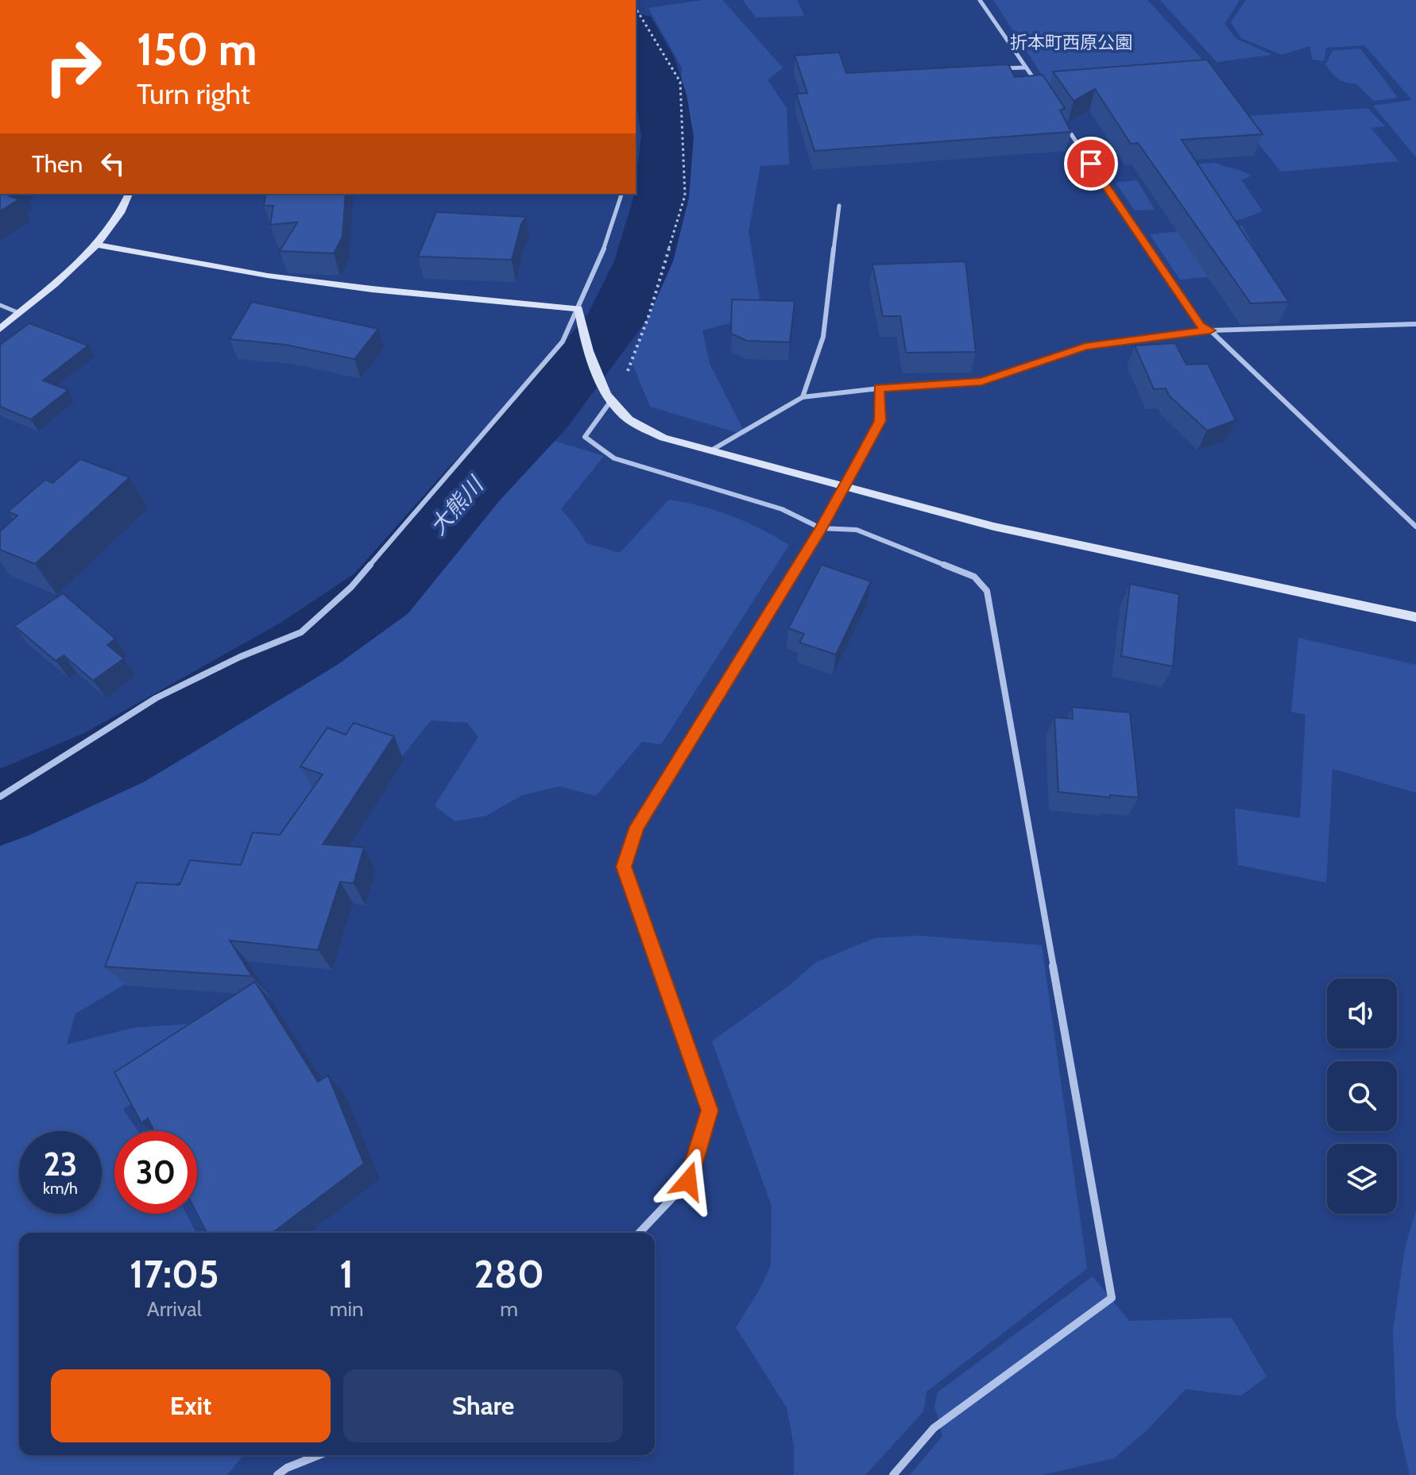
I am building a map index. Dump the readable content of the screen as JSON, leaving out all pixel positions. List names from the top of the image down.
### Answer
{
  "water": ["大熊川"],
  "parks": ["折本町西原公園"],
  "page": {
    "turn": ["150 m", "Turn right"],
    "then": "Then",
    "speed": "23 km/h",
    "limit": "30",
    "eta": [
      "17:05",
      "Arrival",
      "1",
      "min",
      "280",
      "m"
    ],
    "buttons": ["Exit", "Share"]
  }
}
